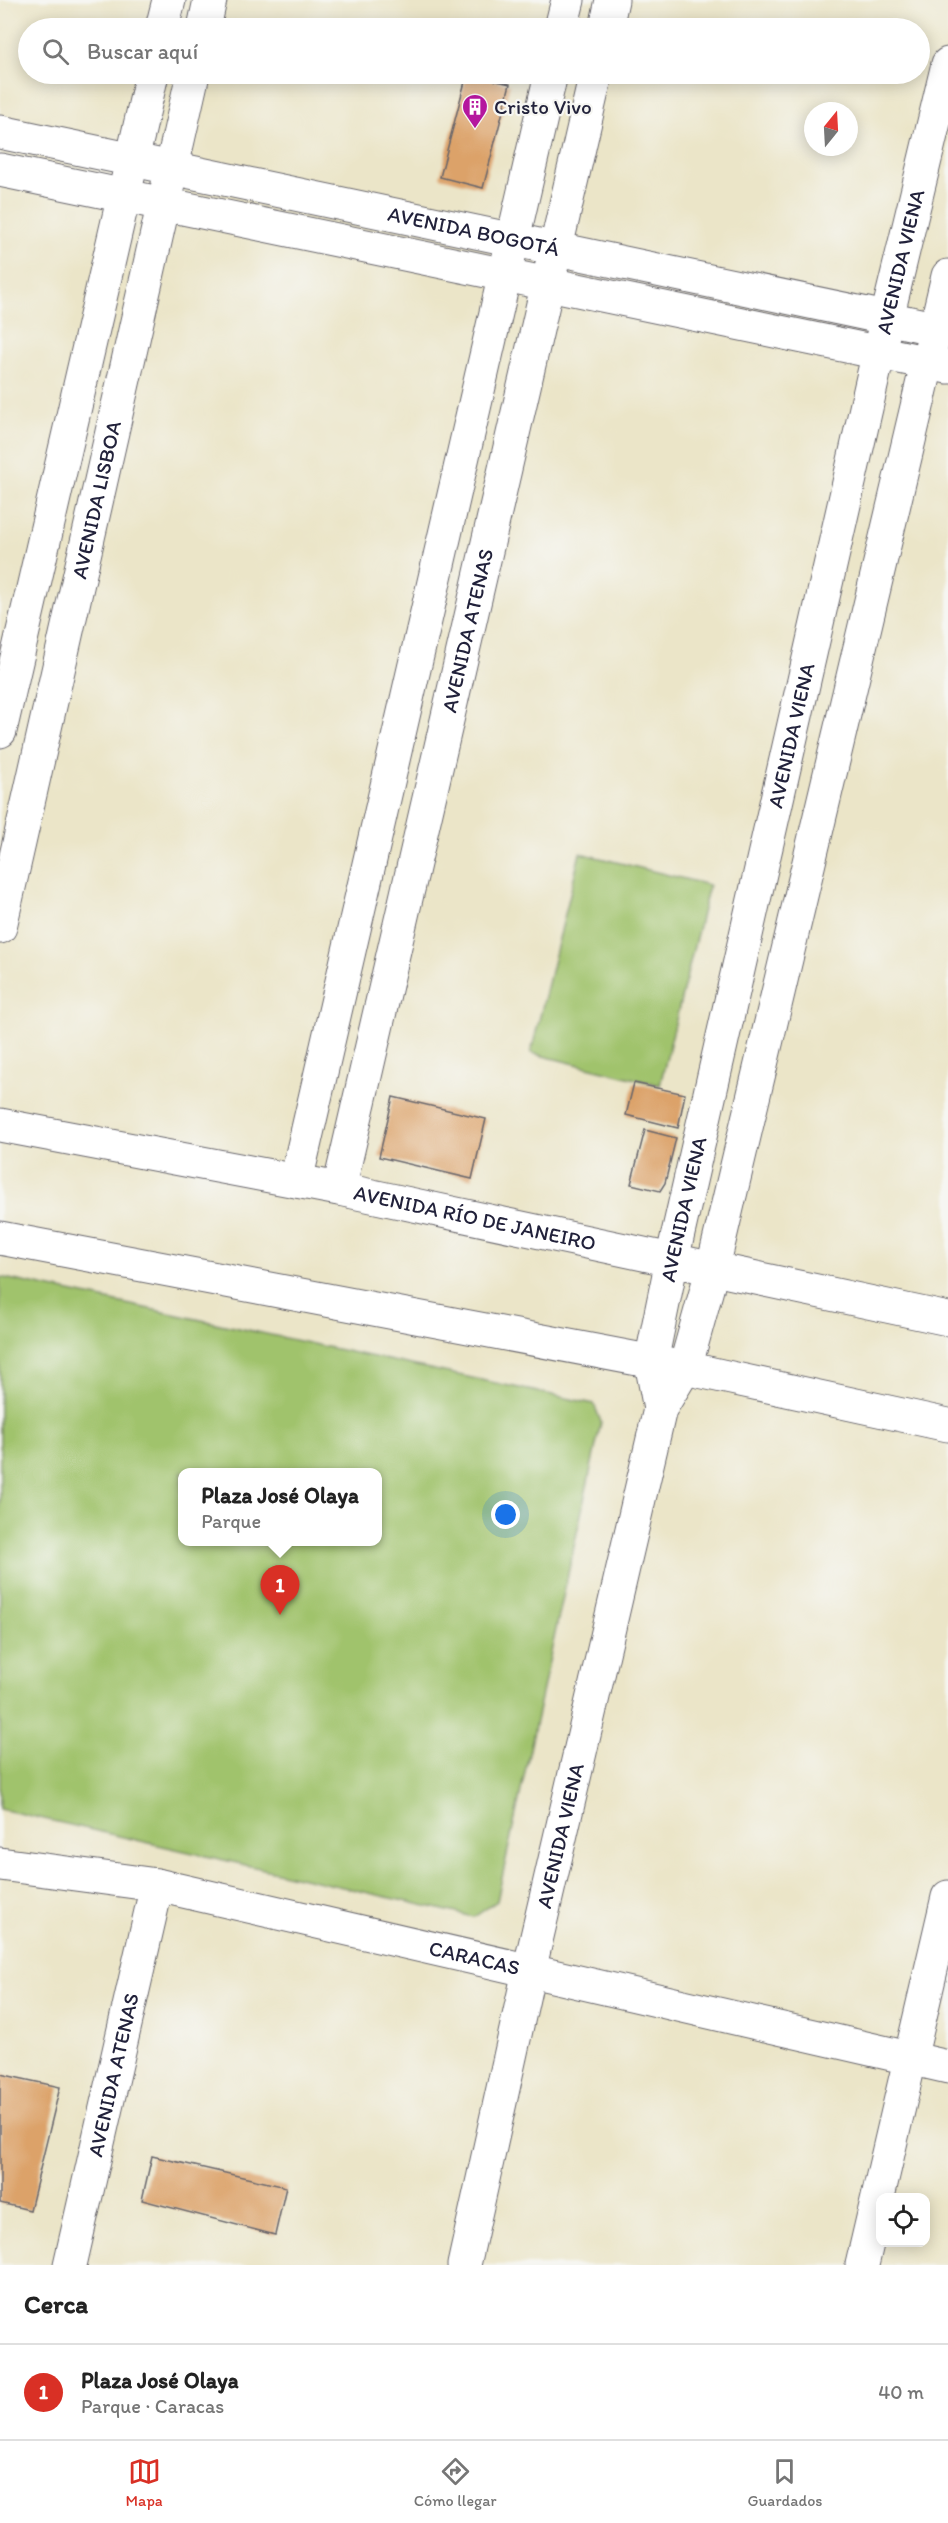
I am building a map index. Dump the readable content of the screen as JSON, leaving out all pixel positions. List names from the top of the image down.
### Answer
{
  "streets": {
    "street": [
      "AVENIDA BOGOTÁ",
      "AVENIDA VIENA",
      "AVENIDA LISBOA",
      "AVENIDA ATENAS",
      "AVENIDA RÍO DE JANEIRO",
      "CARACAS"
    ]
  },
  "crossings": [
    ["AVENIDA BOGOTÁ", "AVENIDA VIENA"],
    ["AVENIDA BOGOTÁ", "AVENIDA LISBOA"],
    ["AVENIDA BOGOTÁ", "AVENIDA ATENAS"],
    ["AVENIDA VIENA", "AVENIDA RÍO DE JANEIRO"],
    ["AVENIDA VIENA", "CARACAS"],
    ["AVENIDA ATENAS", "AVENIDA RÍO DE JANEIRO"],
    ["AVENIDA ATENAS", "CARACAS"]
  ],
  "places": {
    "building": ["Cristo Vivo"]
  },
  "north": "top",
  "page": {
    "search": "Buscar aquí",
    "popup": ["Plaza José Olaya", "Parque"],
    "pins": "1",
    "heading": "Cerca",
    "list": [
      {
        "mark": "1",
        "name": "Plaza José Olaya",
        "note": "Parque · Caracas",
        "value": "40 m"
      }
    ],
    "nav": ["Mapa", "Cómo llegar", "Guardados"]
  }
}
